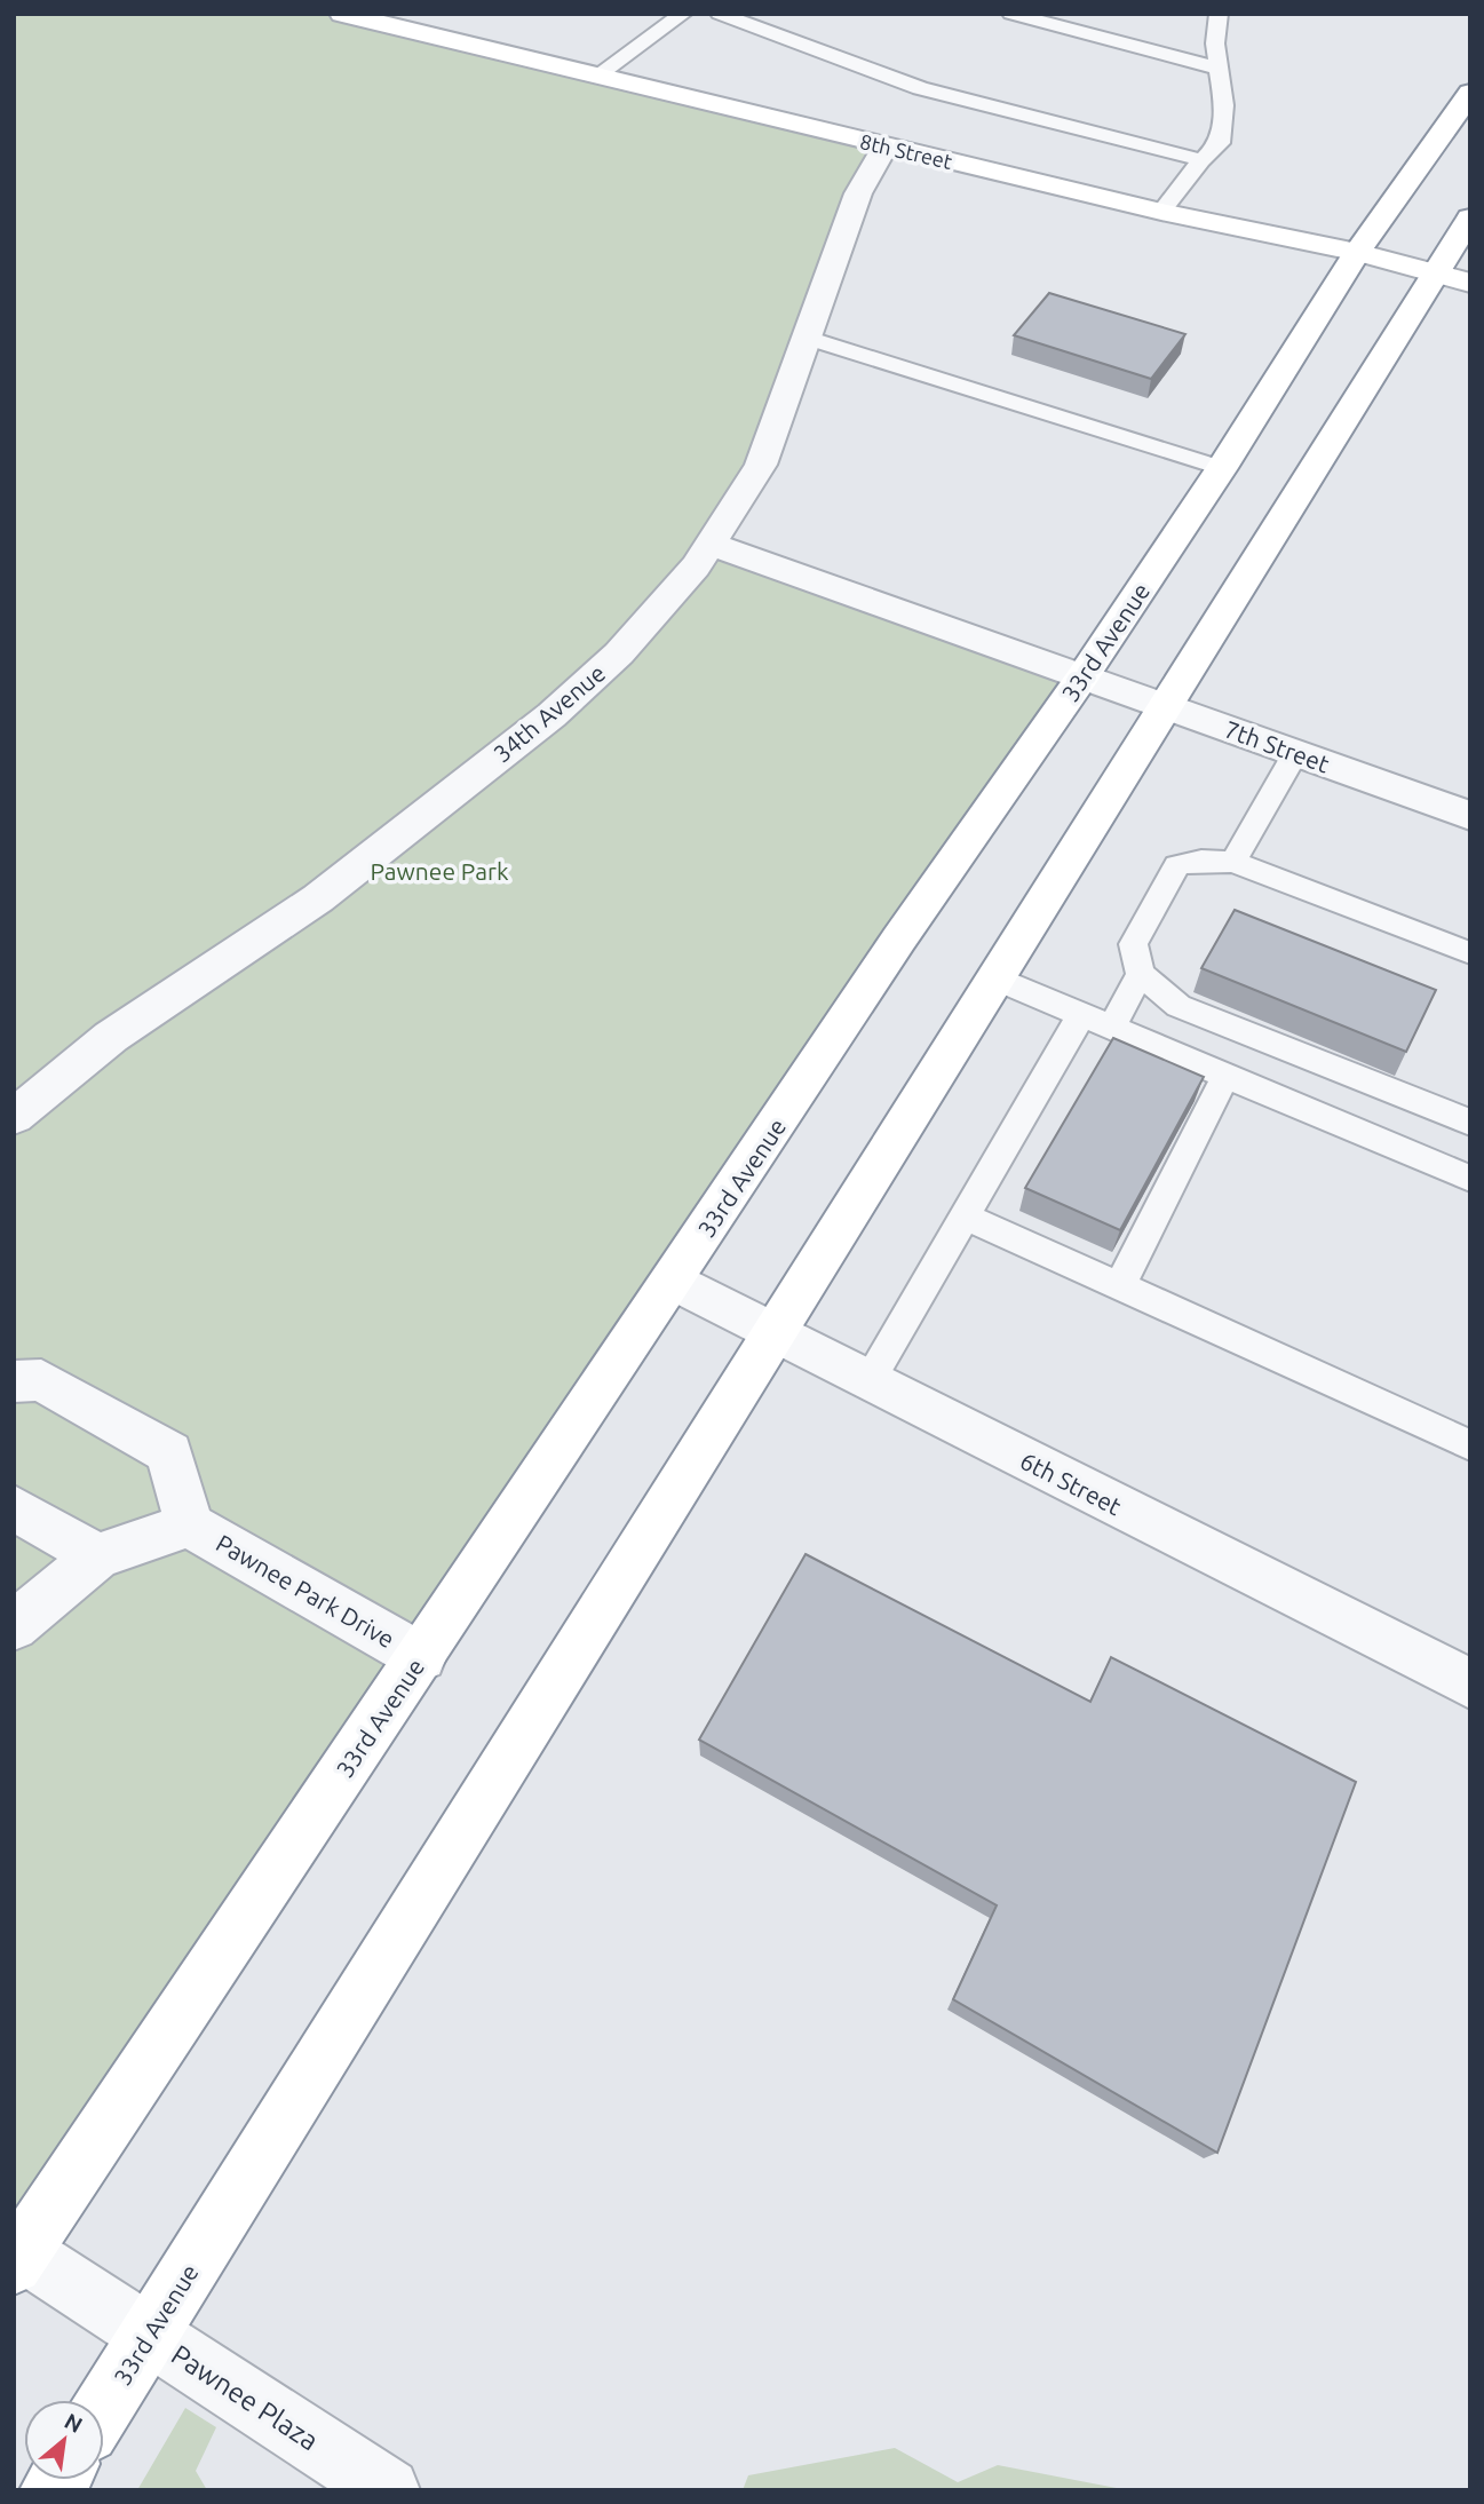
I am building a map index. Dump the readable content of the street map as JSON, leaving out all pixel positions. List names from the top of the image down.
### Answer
{
  "streets": {
    "main road": ["8th Street", "33rd Avenue"],
    "street": [
      "34th Avenue",
      "7th Street",
      "6th Street",
      "Pawnee Park Drive",
      "Pawnee Plaza"
    ]
  },
  "crossings": [
    ["8th Street", "33rd Avenue"],
    ["8th Street", "34th Avenue"],
    ["33rd Avenue", "7th Street"],
    ["33rd Avenue", "6th Street"],
    ["33rd Avenue", "Pawnee Park Drive"],
    ["33rd Avenue", "Pawnee Plaza"],
    ["34th Avenue", "7th Street"]
  ],
  "parks": ["Pawnee Park"],
  "north": "top right"
}
